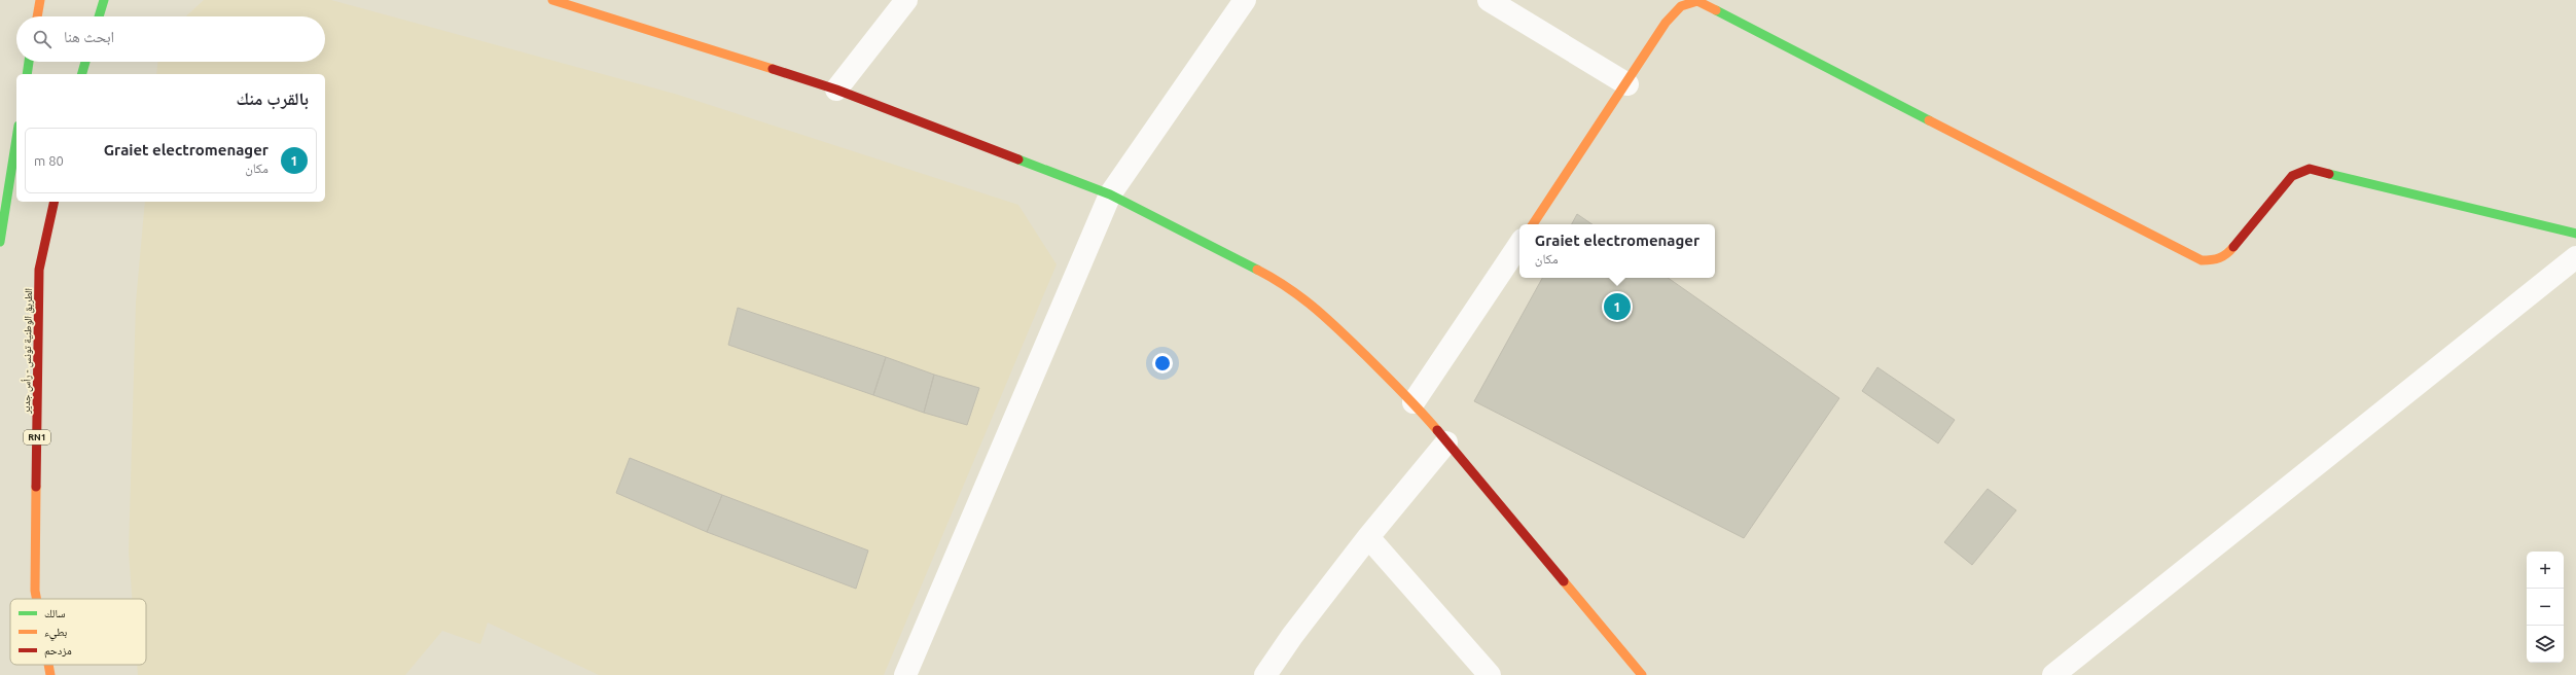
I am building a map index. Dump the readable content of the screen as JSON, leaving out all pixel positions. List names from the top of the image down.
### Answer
{
  "streets": {
    "street": ["الطريق الوطنية تونس - رأس جدير", "RN1"]
  },
  "legend": ["سالك", "بطيء", "مزدحم"],
  "page": {
    "search": "ابحث هنا",
    "heading": "بالقرب منك",
    "list": [
      {
        "mark": "1",
        "name": "Graiet electromenager",
        "note": "مكان",
        "value": "80 m"
      }
    ],
    "popup": ["Graiet electromenager", "مكان"],
    "pins": "1",
    "map_buttons": ["+", "−"]
  }
}
